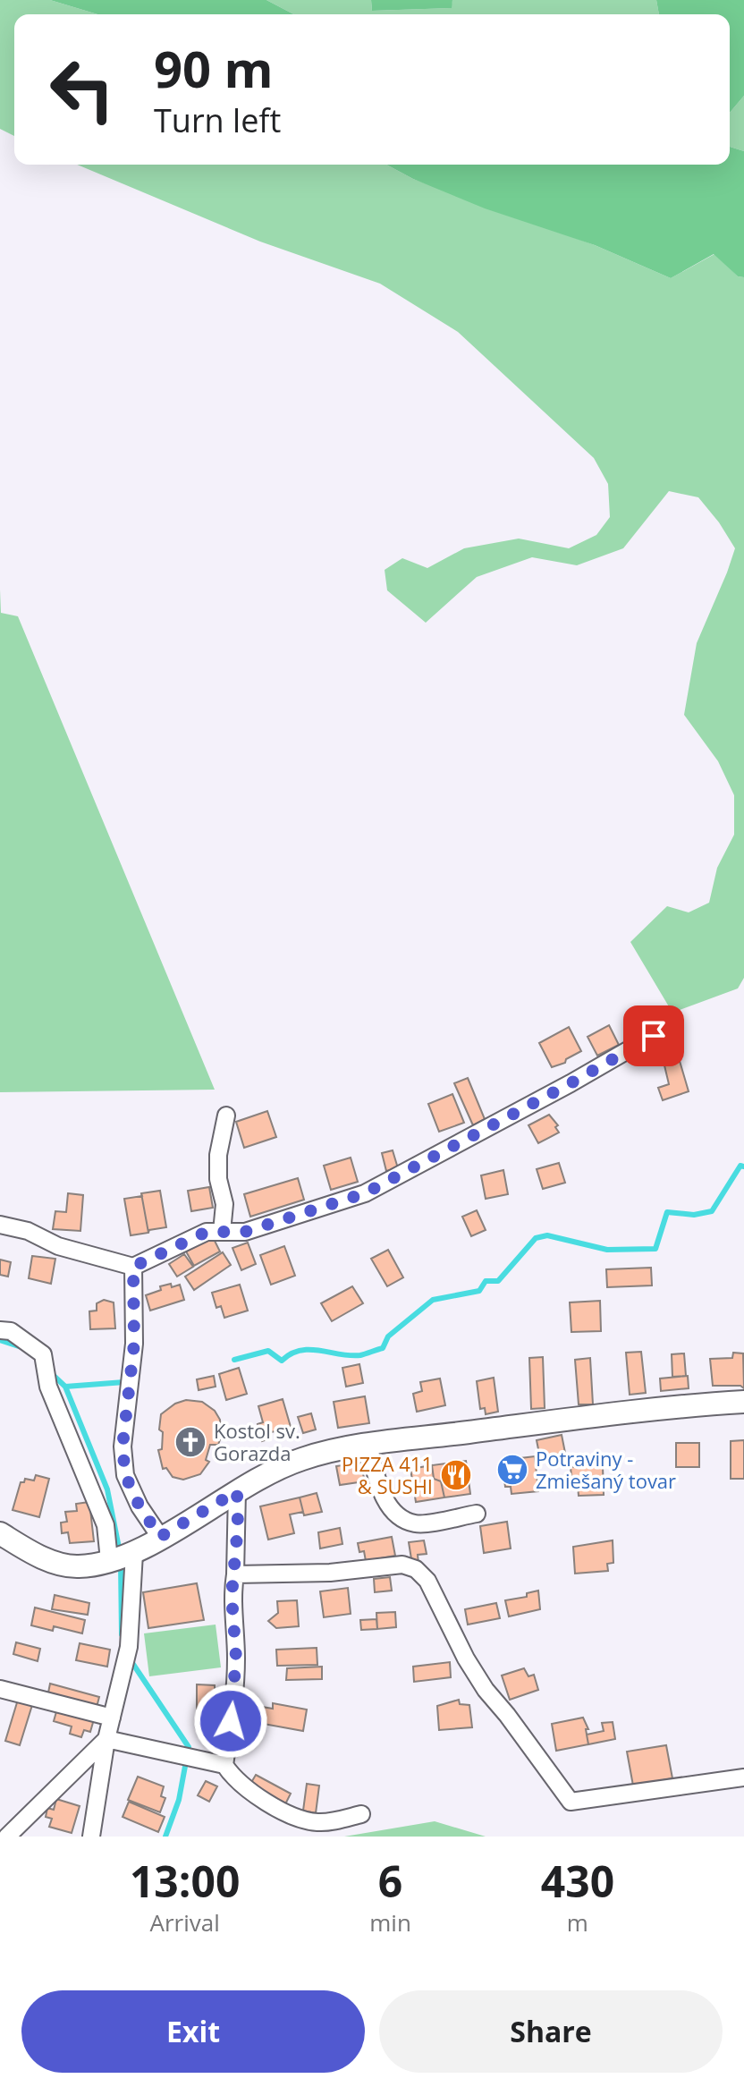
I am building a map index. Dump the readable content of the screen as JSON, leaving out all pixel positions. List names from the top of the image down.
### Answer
{
  "places": {
    "church": ["Kostol sv. Gorazda"],
    "supermarket": ["Potraviny - Zmiešaný tovar"],
    "restaurant": ["PIZZA 411 & SUSHI"]
  },
  "page": {
    "turn": ["90 m", "Turn left"],
    "eta": [
      "13:00",
      "Arrival",
      "6",
      "min",
      "430",
      "m"
    ],
    "buttons": ["Exit", "Share"]
  }
}
